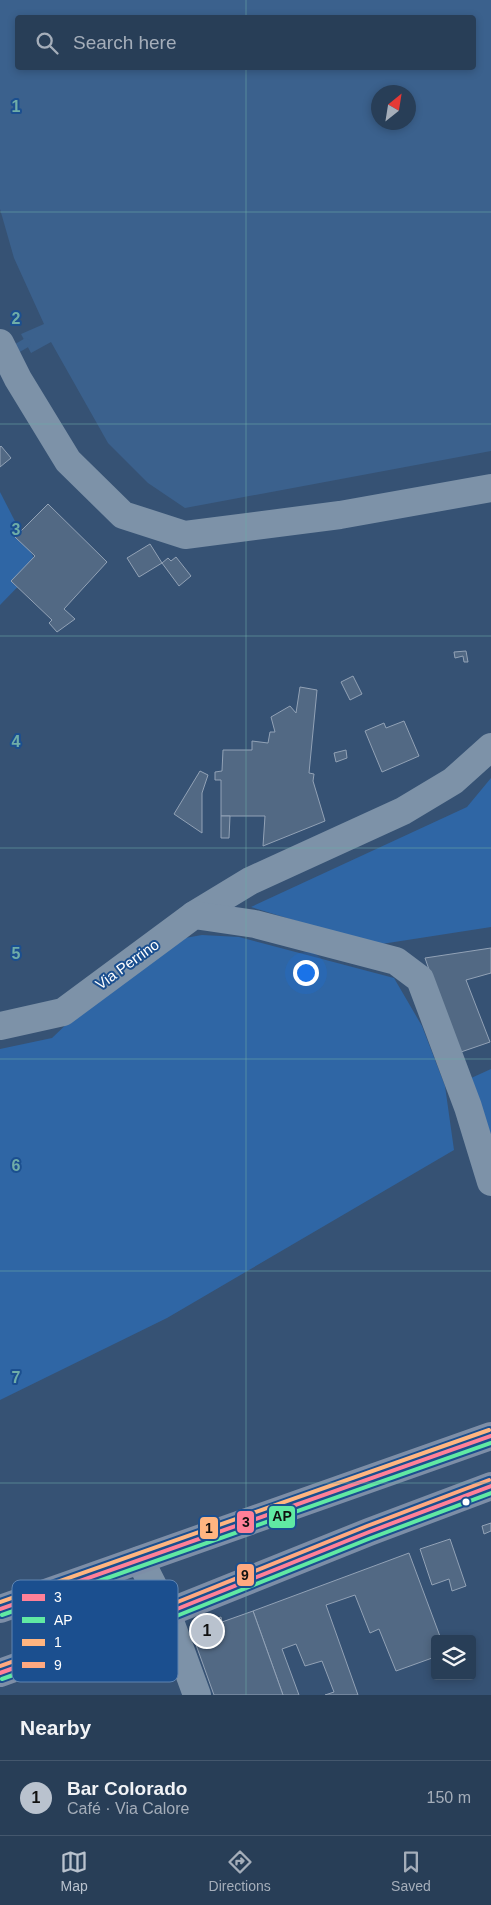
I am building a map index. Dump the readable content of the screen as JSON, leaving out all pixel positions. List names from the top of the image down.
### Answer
{
  "streets": {
    "street": ["Via Perrino"]
  },
  "lines": [
    "transit line 1",
    "transit line 3",
    "transit line AP",
    "transit line 9"
  ],
  "legend": [
    "3",
    "AP",
    "1",
    "9"
  ],
  "north": "top right",
  "page": {
    "search": "Search here",
    "pins": "1",
    "heading": "Nearby",
    "list": [
      {
        "mark": "1",
        "name": "Bar Colorado",
        "note": "Café · Via Calore",
        "value": "150 m"
      }
    ],
    "nav": ["Map", "Directions", "Saved"]
  },
  "grid": {
    "rows": [
      "1",
      "2",
      "3",
      "4",
      "5",
      "6",
      "7"
    ]
  }
}
